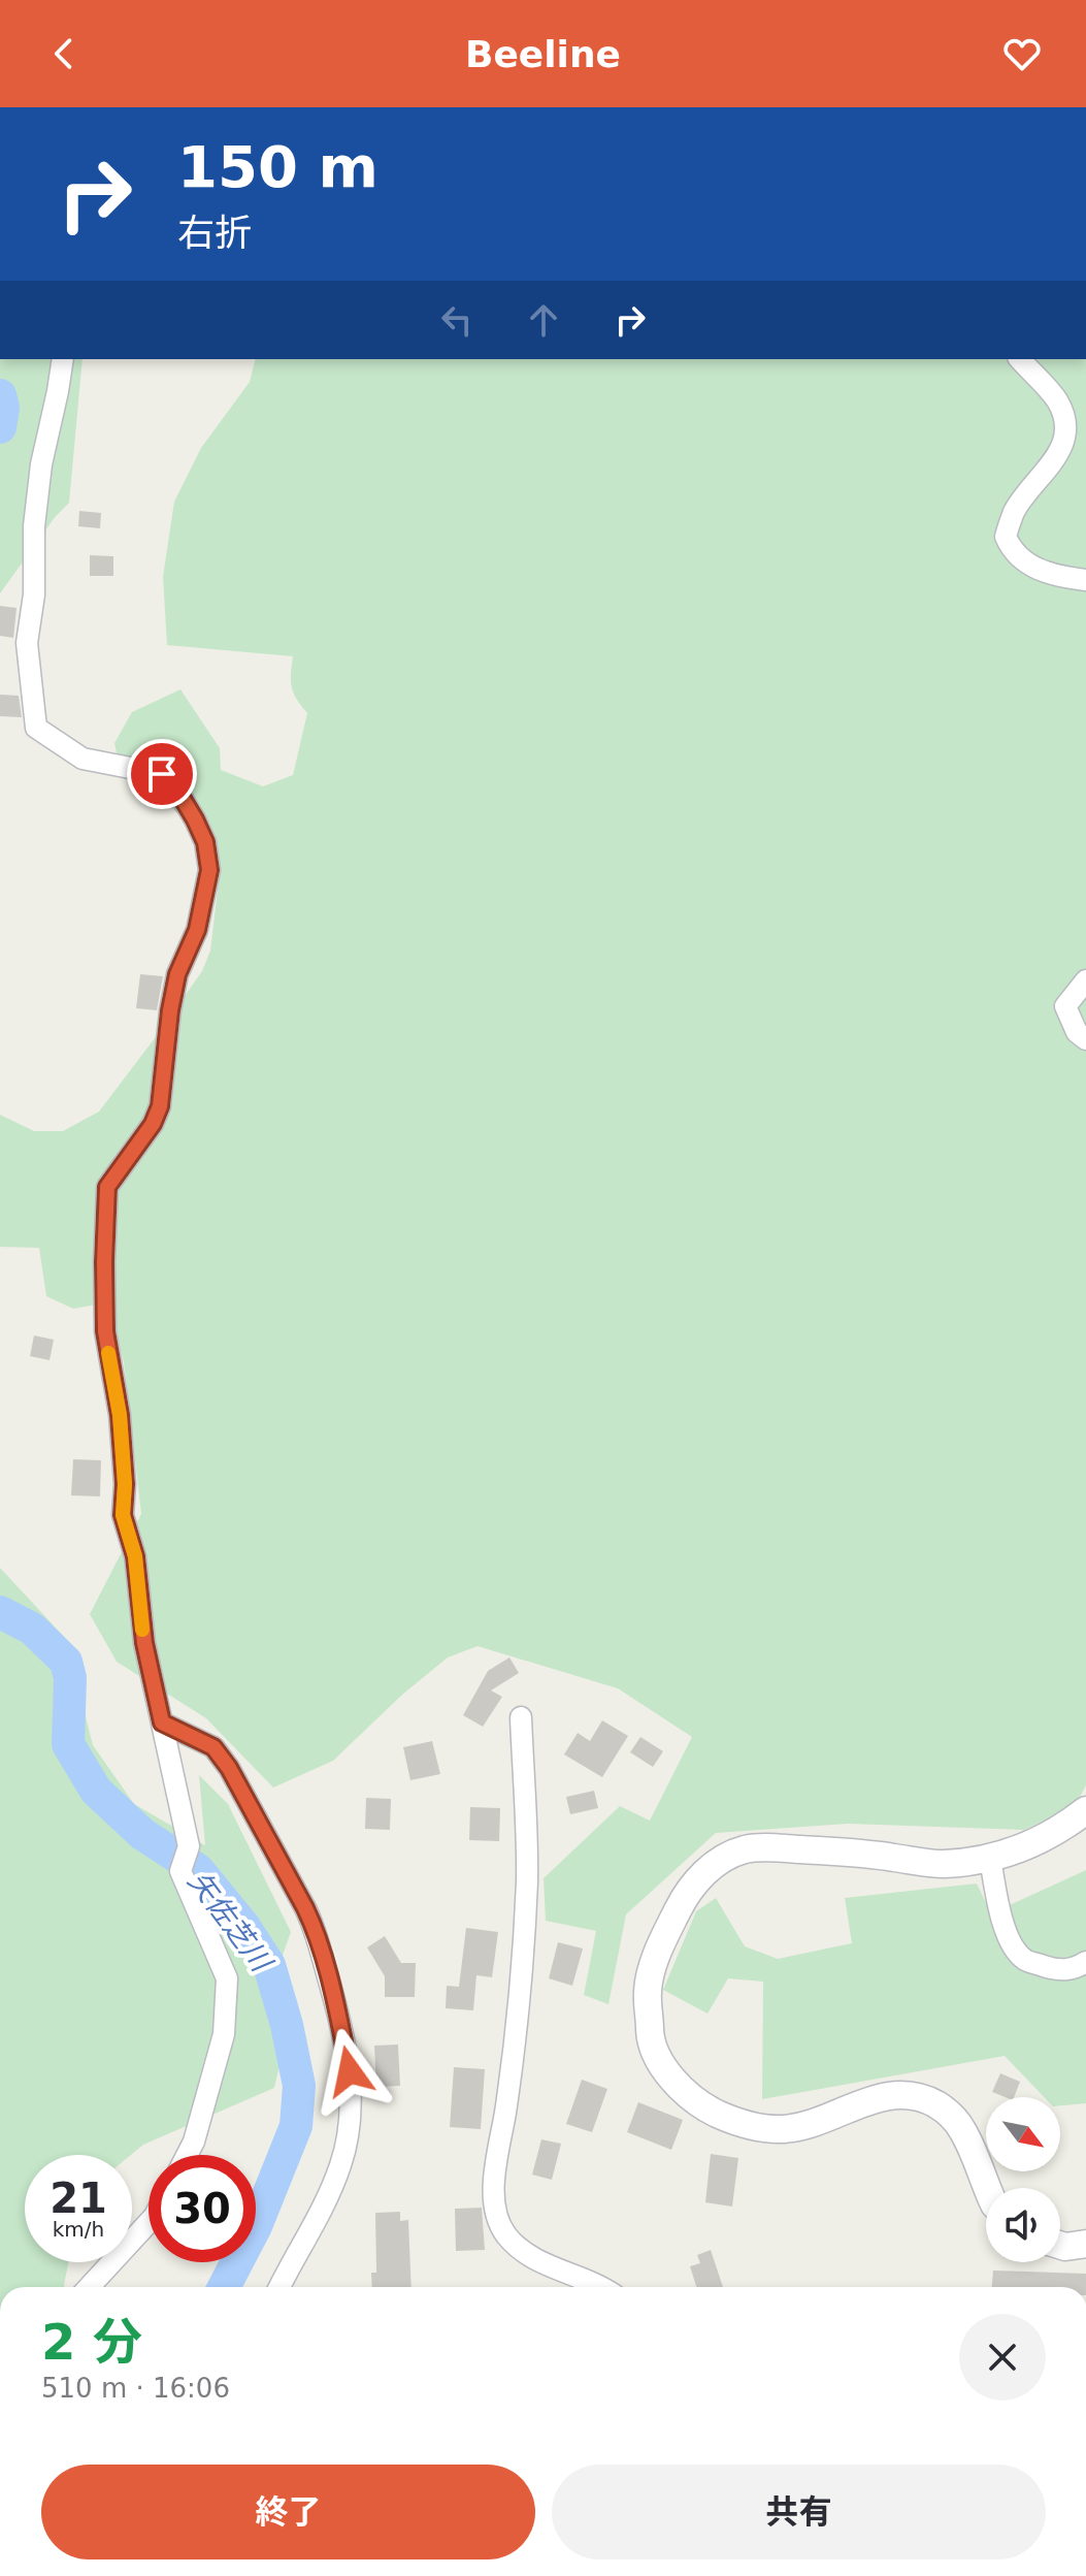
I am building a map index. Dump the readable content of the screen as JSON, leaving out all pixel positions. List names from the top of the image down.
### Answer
{
  "water": ["矢佐芝川"],
  "north": "bottom right",
  "page": {
    "header": "Beeline",
    "turn": ["150 m", "右折"],
    "speed": "21 km/h",
    "limit": "30",
    "heading": ["2 分", "510 m · 16:06"],
    "buttons": ["終了", "共有"]
  }
}
